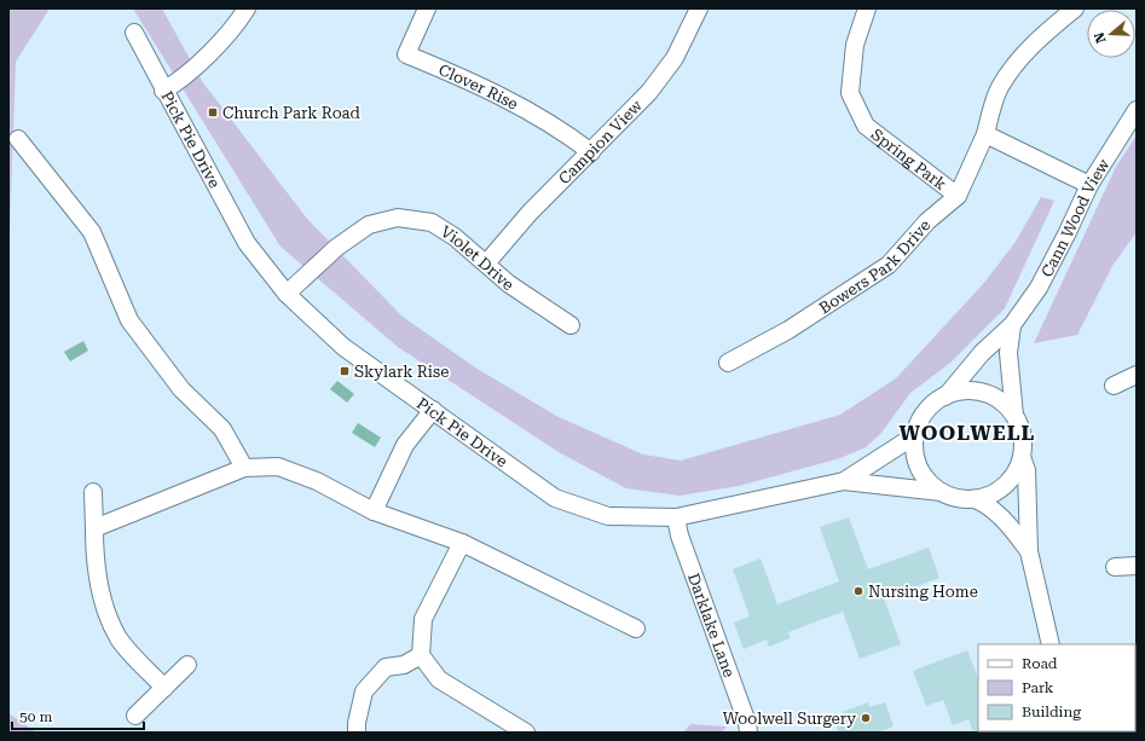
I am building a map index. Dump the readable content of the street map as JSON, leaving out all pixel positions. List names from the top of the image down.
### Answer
{
  "streets": {
    "street": [
      "Clover Rise",
      "Pick Pie Drive",
      "Campion View",
      "Spring Park",
      "Cann Wood View",
      "Violet Drive",
      "Bowers Park Drive",
      "Darklake Lane"
    ]
  },
  "crossings": [
    ["Clover Rise", "Campion View"],
    ["Pick Pie Drive", "Cann Wood View"],
    ["Pick Pie Drive", "Violet Drive"],
    ["Pick Pie Drive", "Darklake Lane"],
    ["Campion View", "Violet Drive"],
    ["Spring Park", "Bowers Park Drive"]
  ],
  "districts": ["WOOLWELL"],
  "places": {
    "transit": ["Church Park Road", "Skylark Rise"],
    "other": ["Nursing Home", "Woolwell Surgery"]
  },
  "legend": ["Road", "Park", "Building"],
  "scale_bar": "50 m",
  "north": "left"
}
